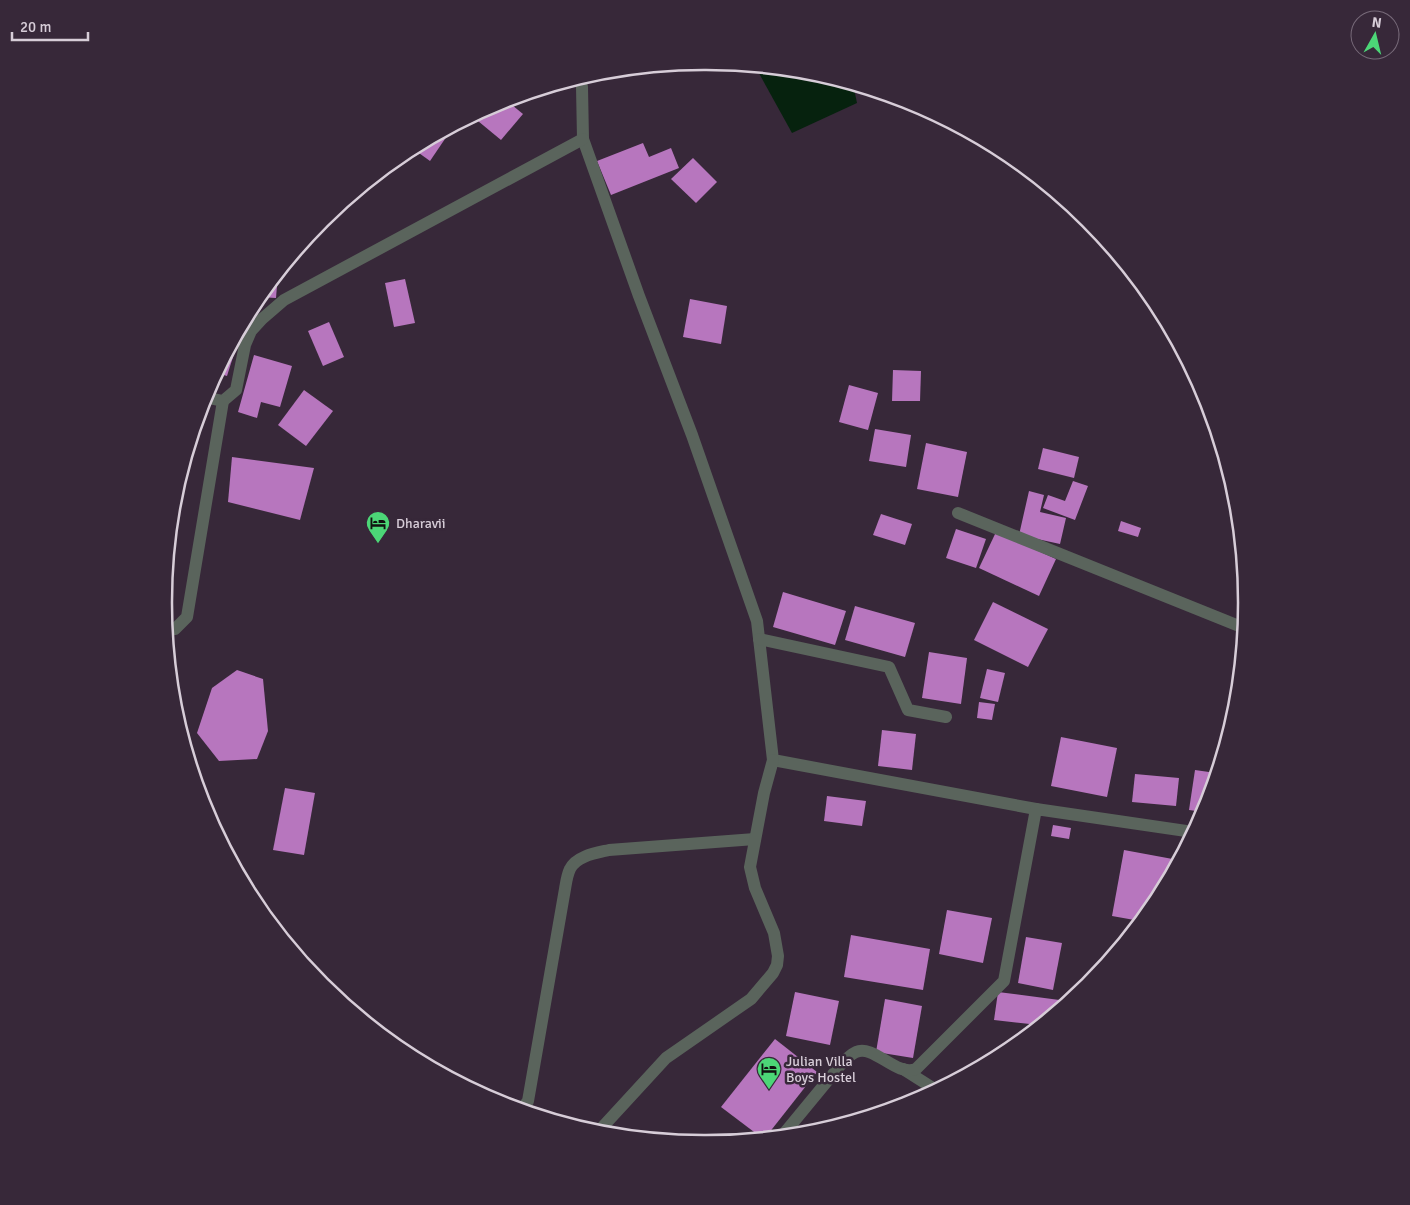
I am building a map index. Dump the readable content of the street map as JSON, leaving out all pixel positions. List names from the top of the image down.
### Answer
{
  "places": {
    "hotel": ["Dharavii", "Julian Villa Boys Hostel"]
  },
  "scale_bar": "20 m",
  "north": "top"
}
